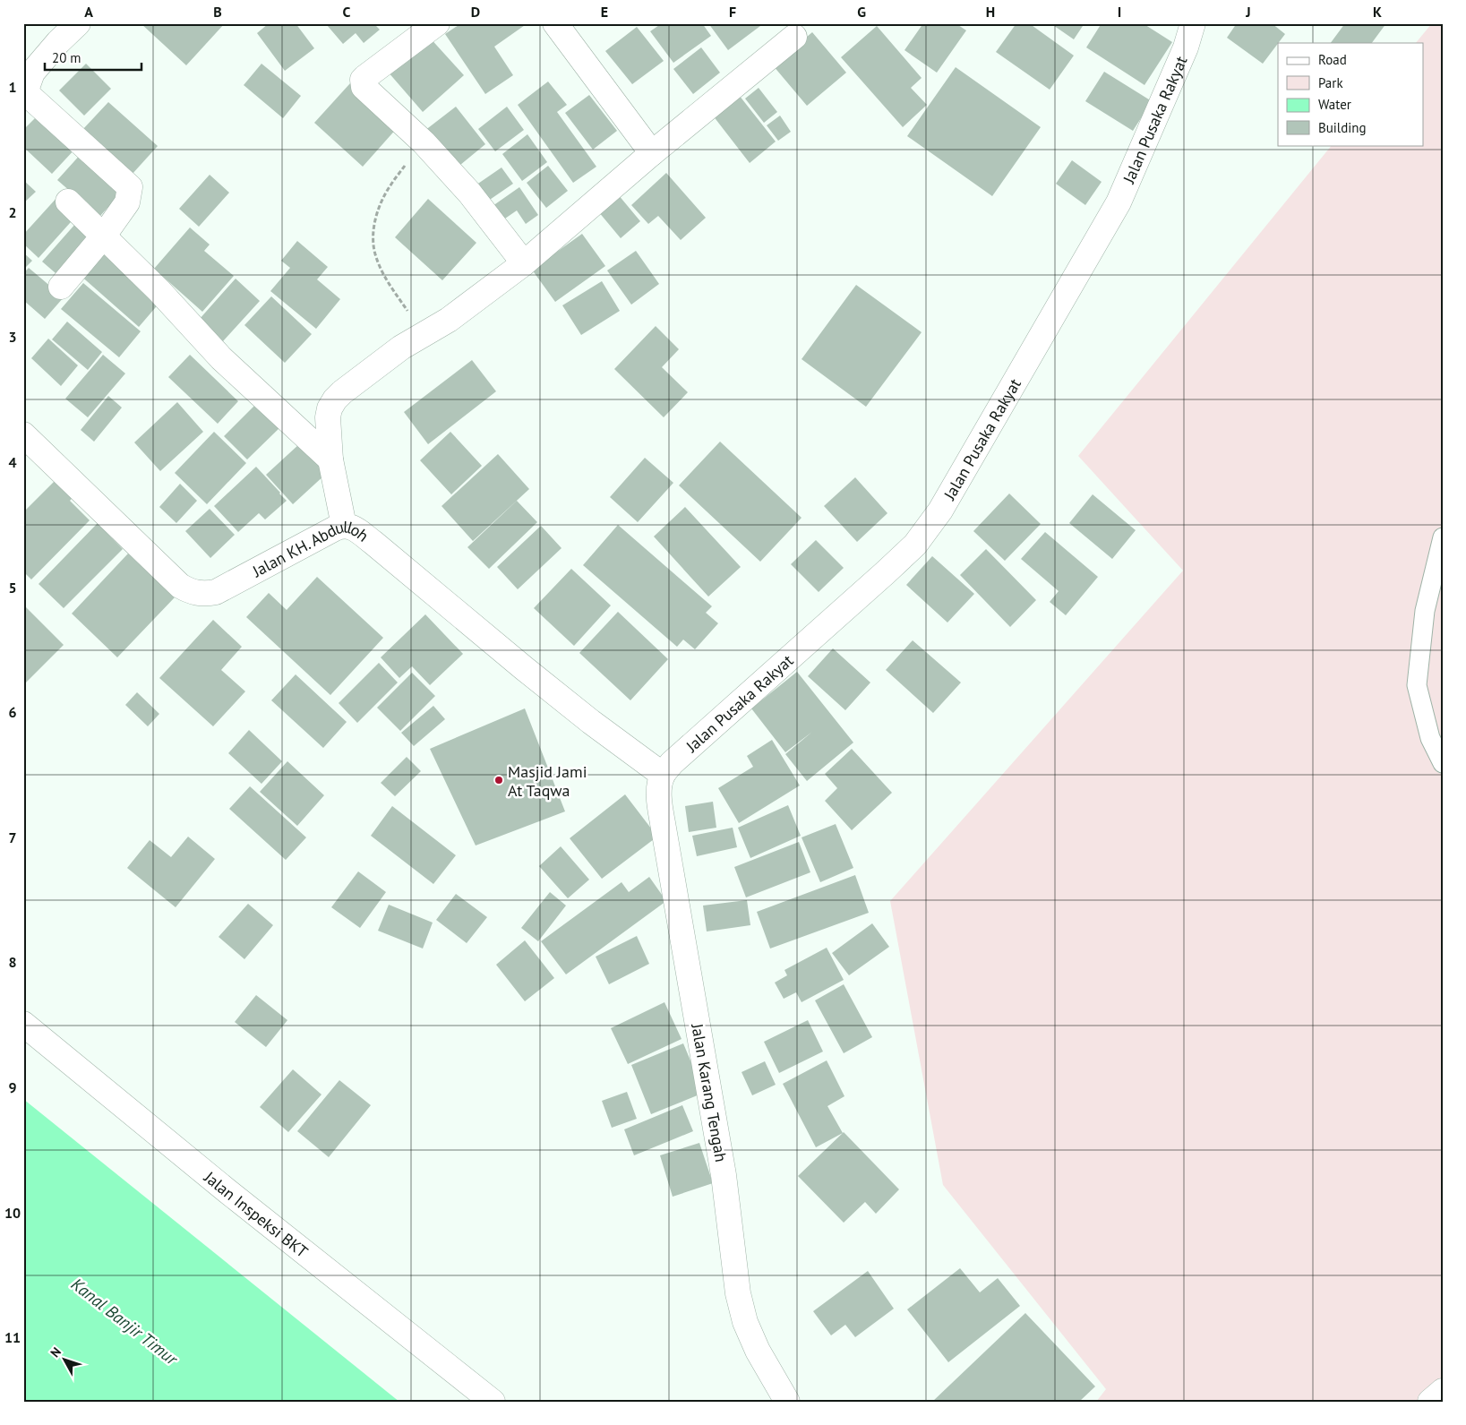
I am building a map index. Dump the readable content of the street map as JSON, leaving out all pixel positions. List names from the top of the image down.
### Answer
{
  "streets": {
    "street": [
      "Jalan Pusaka Rakyat",
      "Jalan KH. Abdulloh",
      "Jalan Karang Tengah",
      "Jalan Inspeksi BKT"
    ]
  },
  "crossings": [
    ["Jalan Pusaka Rakyat", "Jalan KH. Abdulloh"],
    ["Jalan Pusaka Rakyat", "Jalan Karang Tengah"],
    ["Jalan KH. Abdulloh", "Jalan Karang Tengah"]
  ],
  "water": ["Kanal Banjir Timur"],
  "places": ["Masjid Jami At Taqwa"],
  "legend": [
    "Road",
    "Park",
    "Water",
    "Building"
  ],
  "scale_bar": "20 m",
  "north": "top left",
  "grid": {
    "columns": [
      "A",
      "B",
      "C",
      "D",
      "E",
      "F",
      "G",
      "H",
      "I",
      "J",
      "K"
    ],
    "rows": [
      "1",
      "2",
      "3",
      "4",
      "5",
      "6",
      "7",
      "8",
      "9",
      "10",
      "11"
    ]
  }
}
